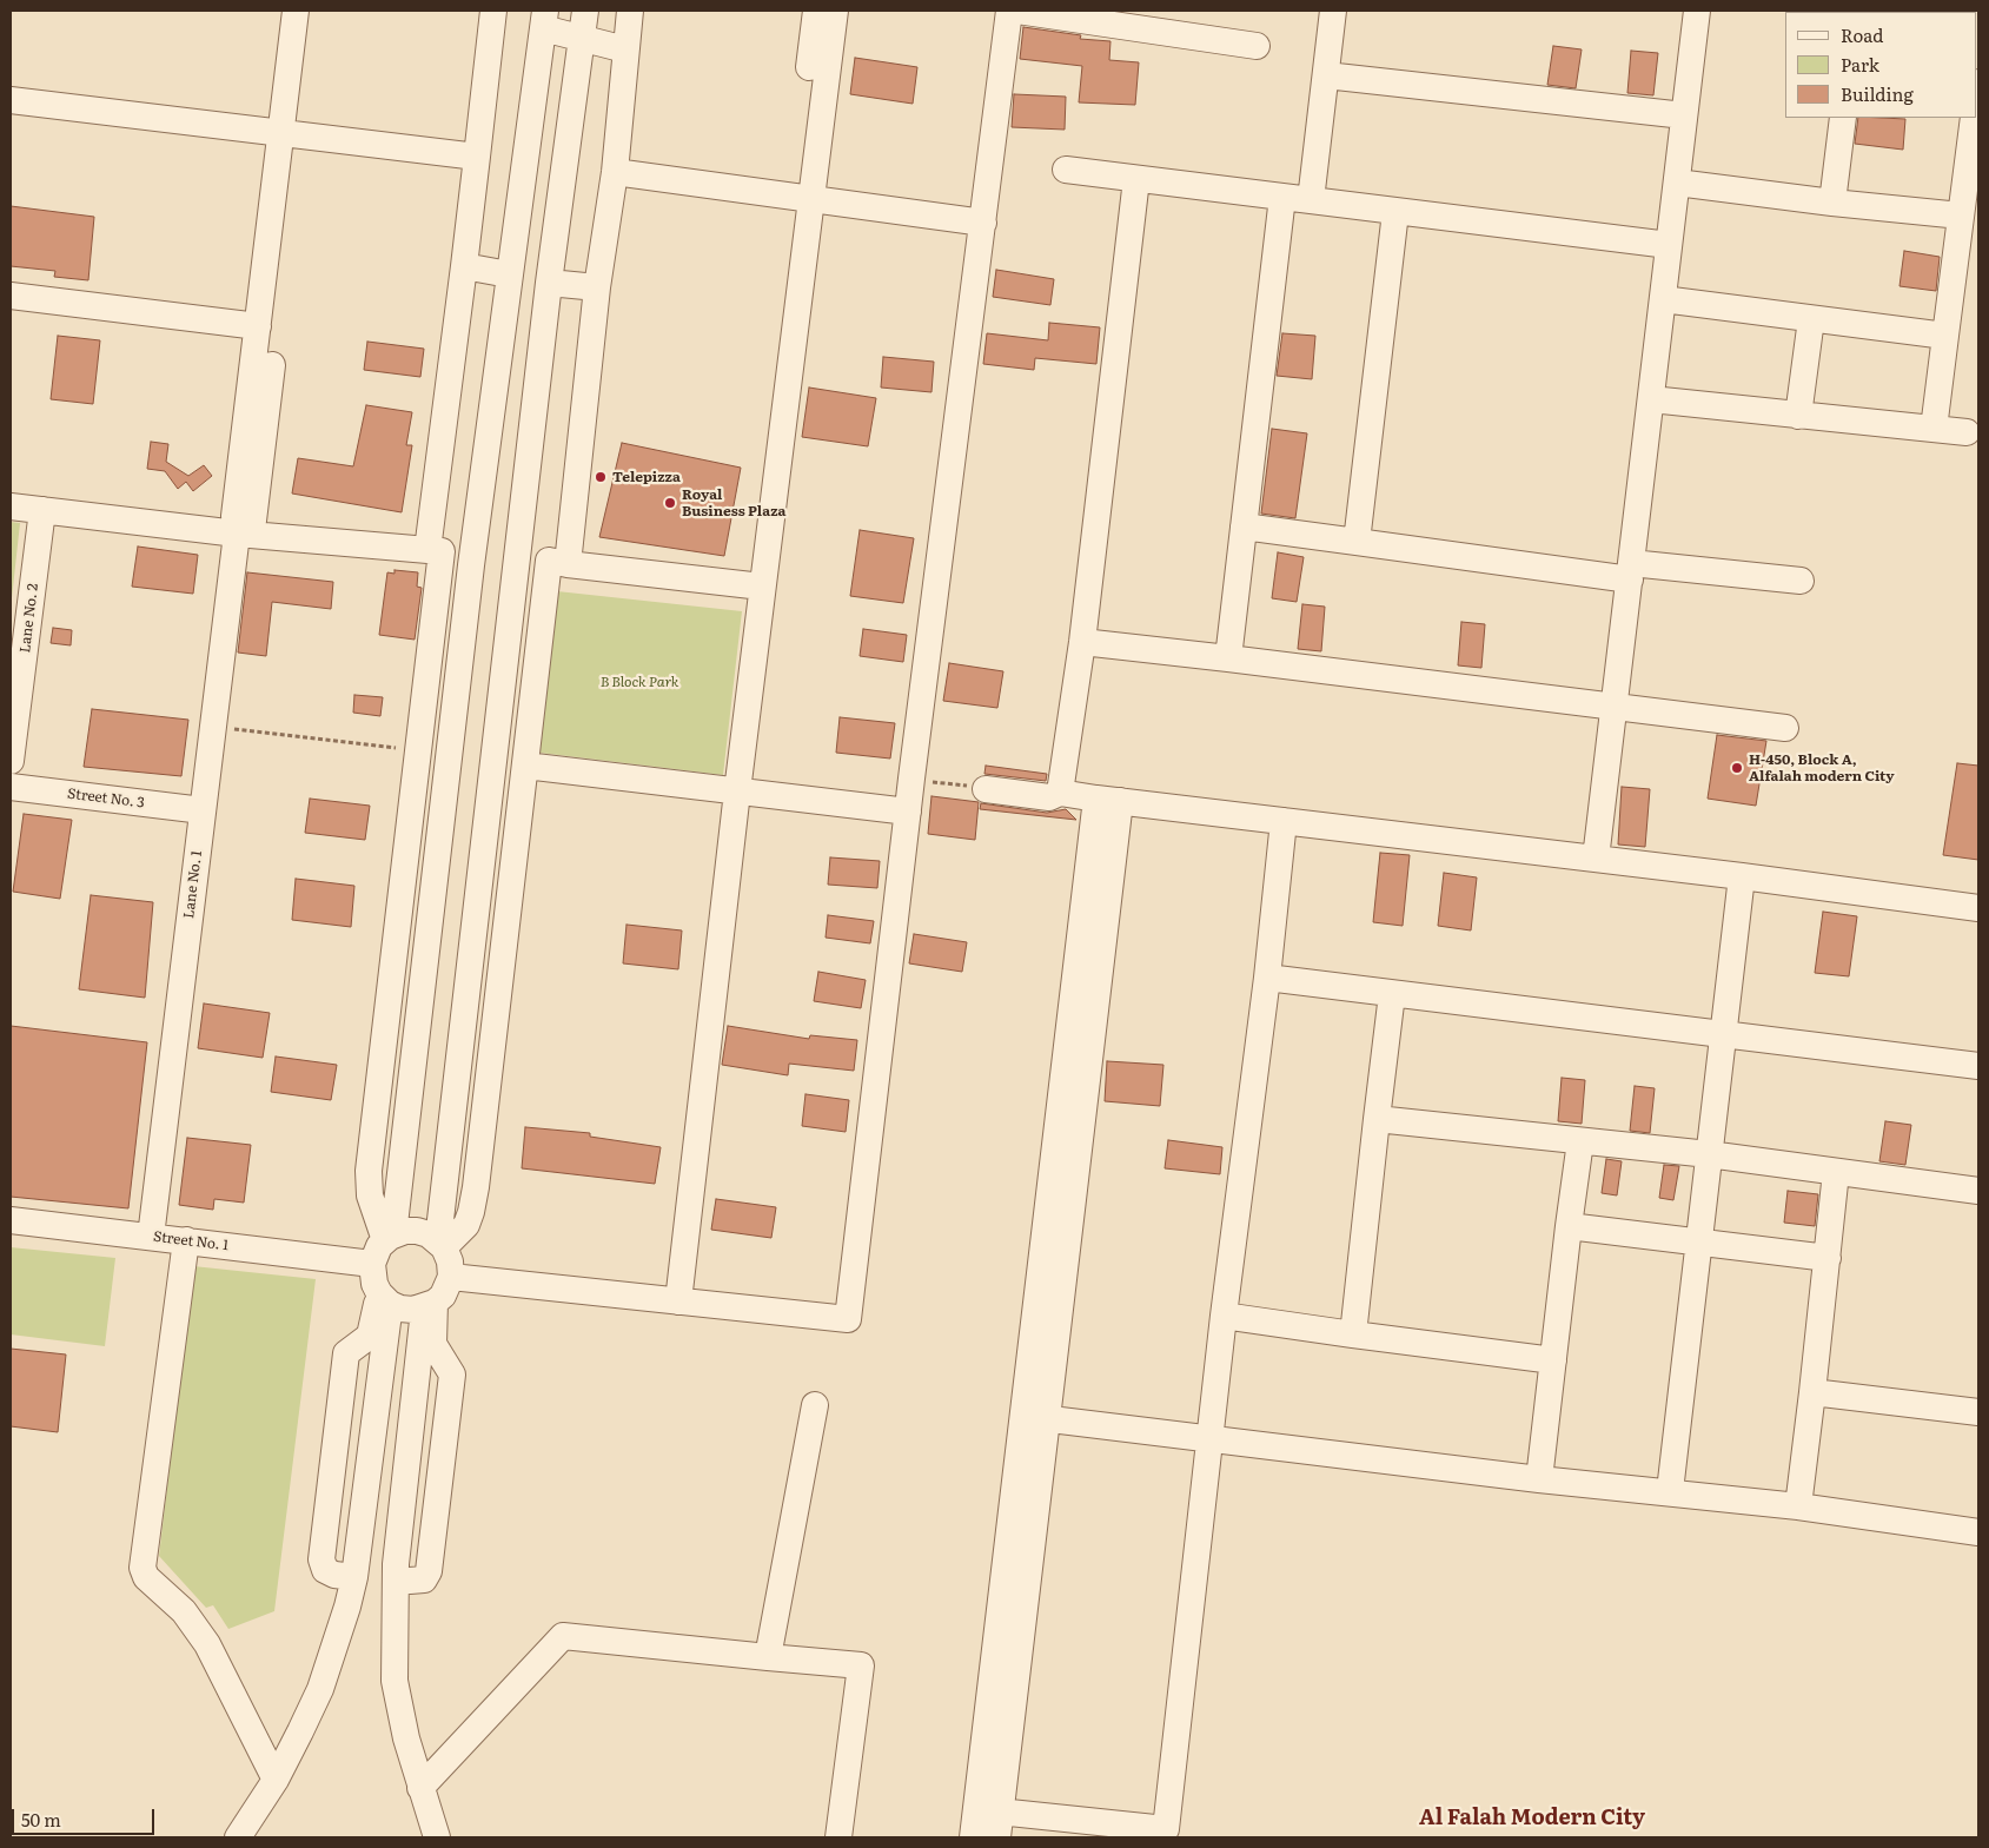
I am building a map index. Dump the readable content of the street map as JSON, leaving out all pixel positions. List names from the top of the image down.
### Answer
{
  "streets": {
    "street": [
      "Lane No. 2",
      "Street No. 3",
      "Lane No. 1",
      "Street No. 1"
    ]
  },
  "crossings": [
    ["Street No. 3", "Lane No. 1"],
    ["Lane No. 1", "Street No. 1"]
  ],
  "districts": ["Al Falah Modern City"],
  "parks": ["B Block Park"],
  "places": ["Telepizza", "Royal Business Plaza", "H-450, Block A, Alfalah modern City"],
  "legend": ["Road", "Park", "Building"],
  "scale_bar": "50 m"
}
